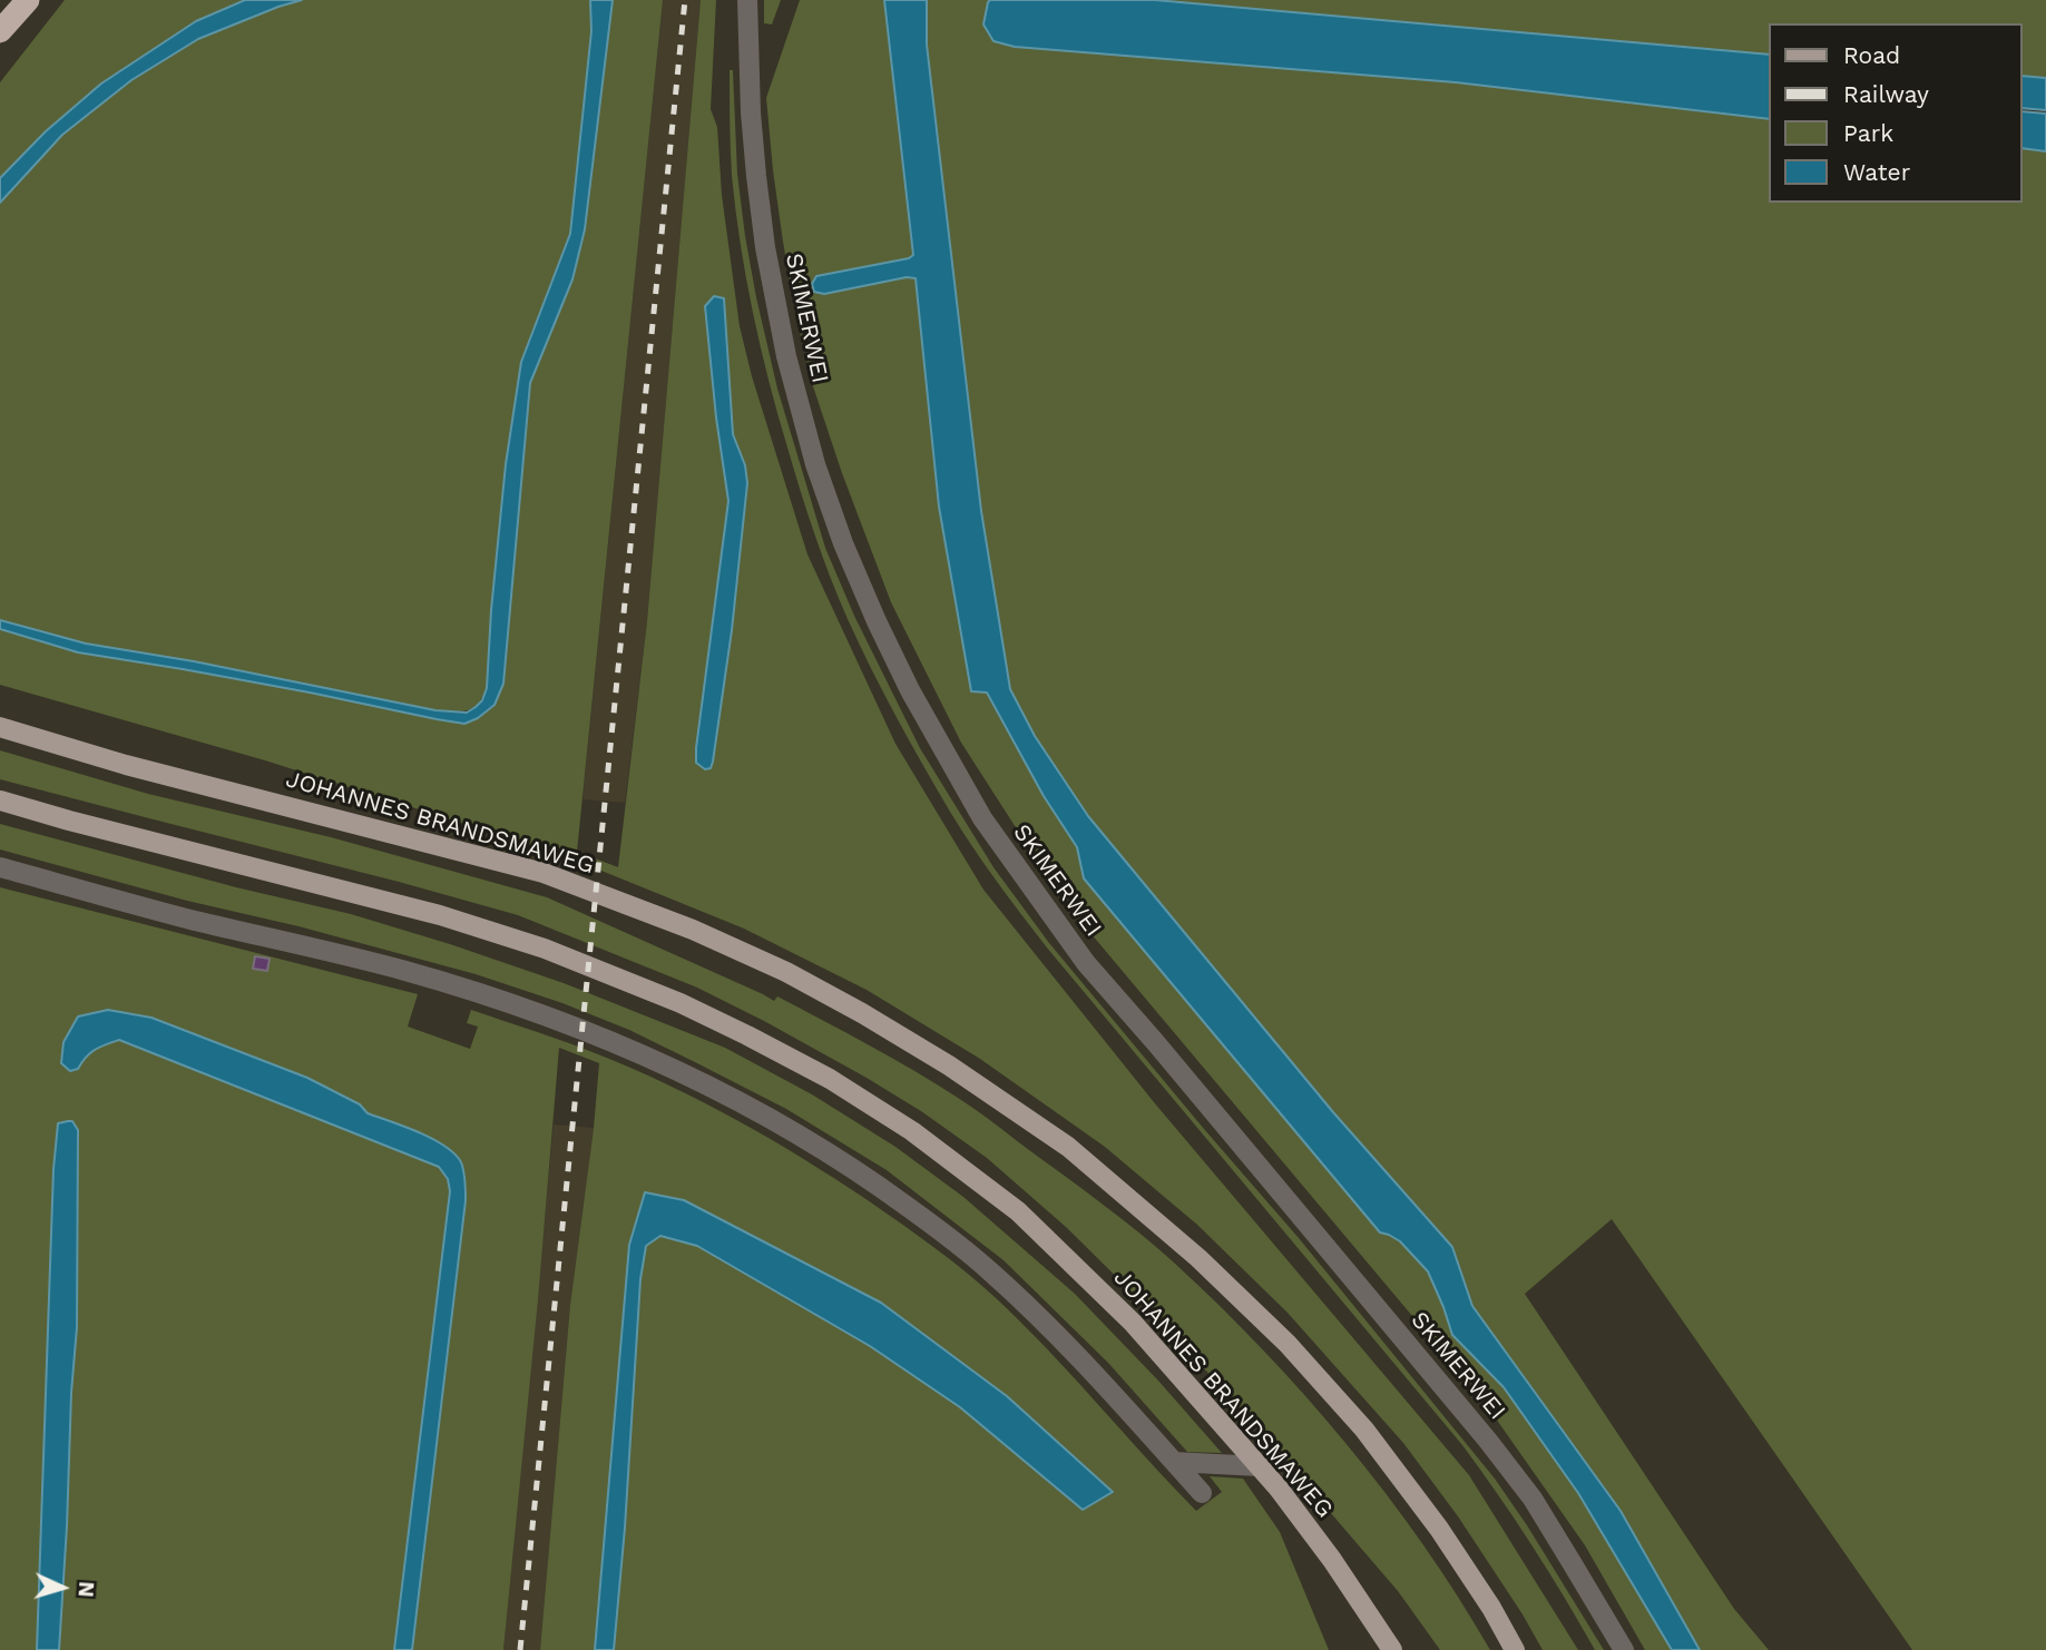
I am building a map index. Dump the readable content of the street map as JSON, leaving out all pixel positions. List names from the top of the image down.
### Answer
{
  "streets": {
    "main road": ["JOHANNES BRANDSMAWEG"],
    "street": ["SKIMERWEI"]
  },
  "legend": [
    "Road",
    "Railway",
    "Park",
    "Water"
  ],
  "north": "right"
}
